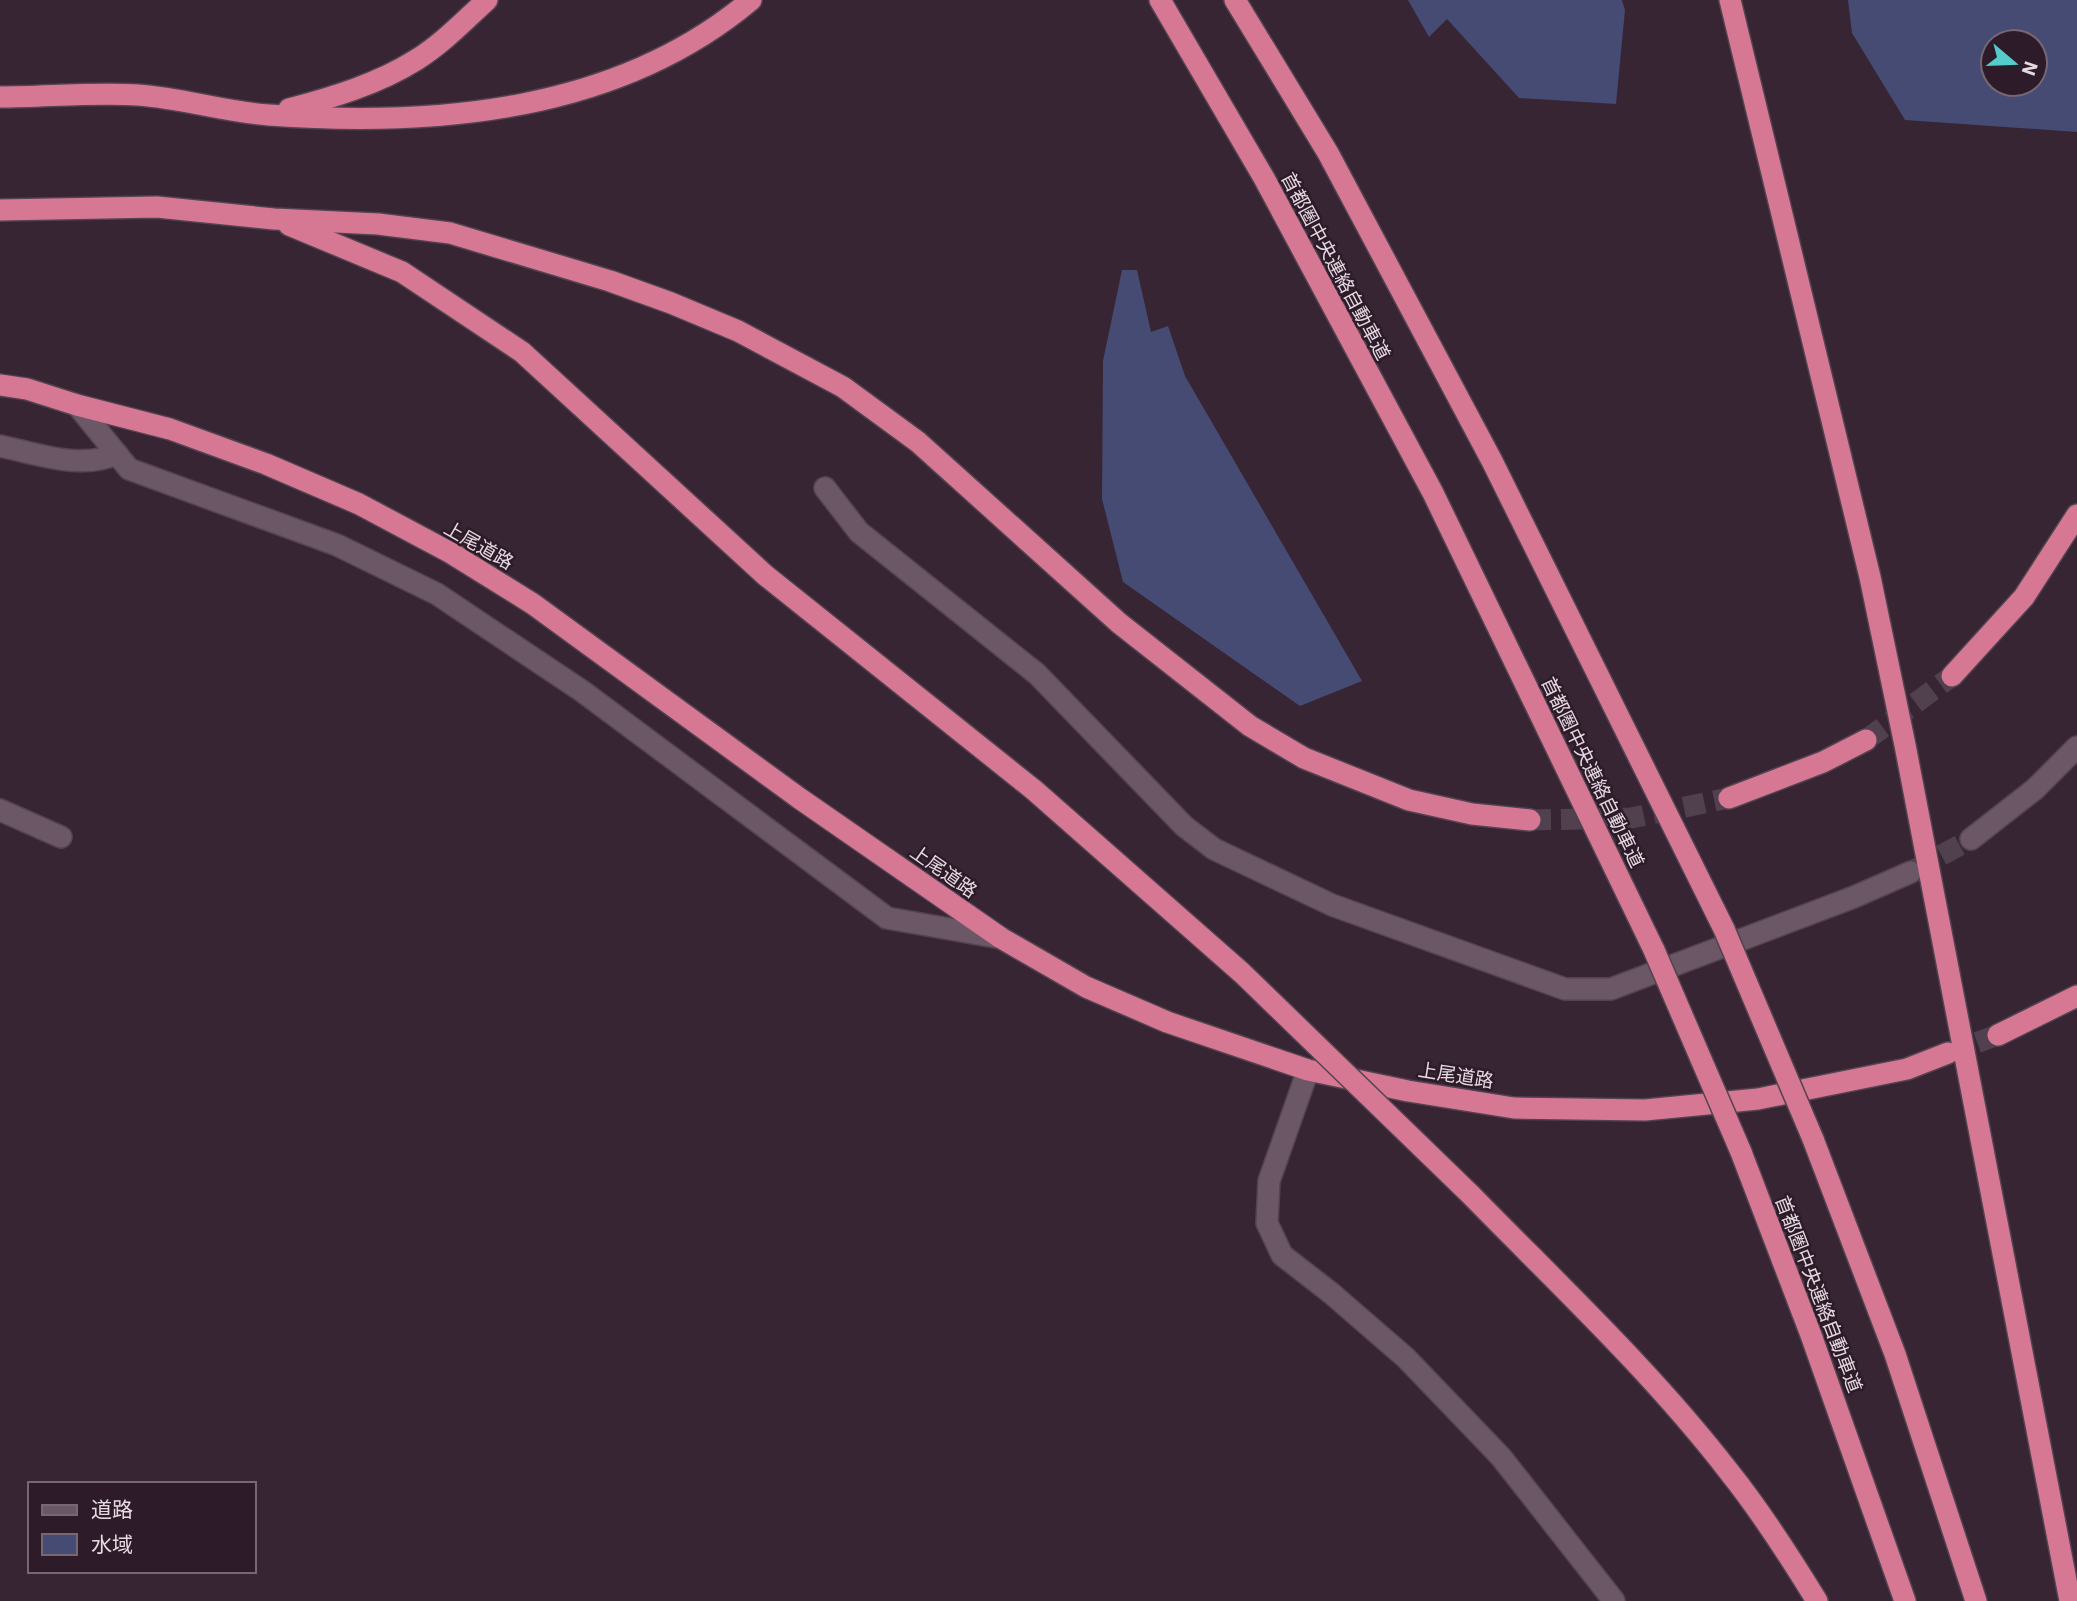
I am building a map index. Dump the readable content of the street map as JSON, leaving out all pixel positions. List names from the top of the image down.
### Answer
{
  "streets": {
    "highway": ["首都圏中央連絡自動車道", "上尾道路"]
  },
  "legend": ["道路", "水域"],
  "north": "right"
}
